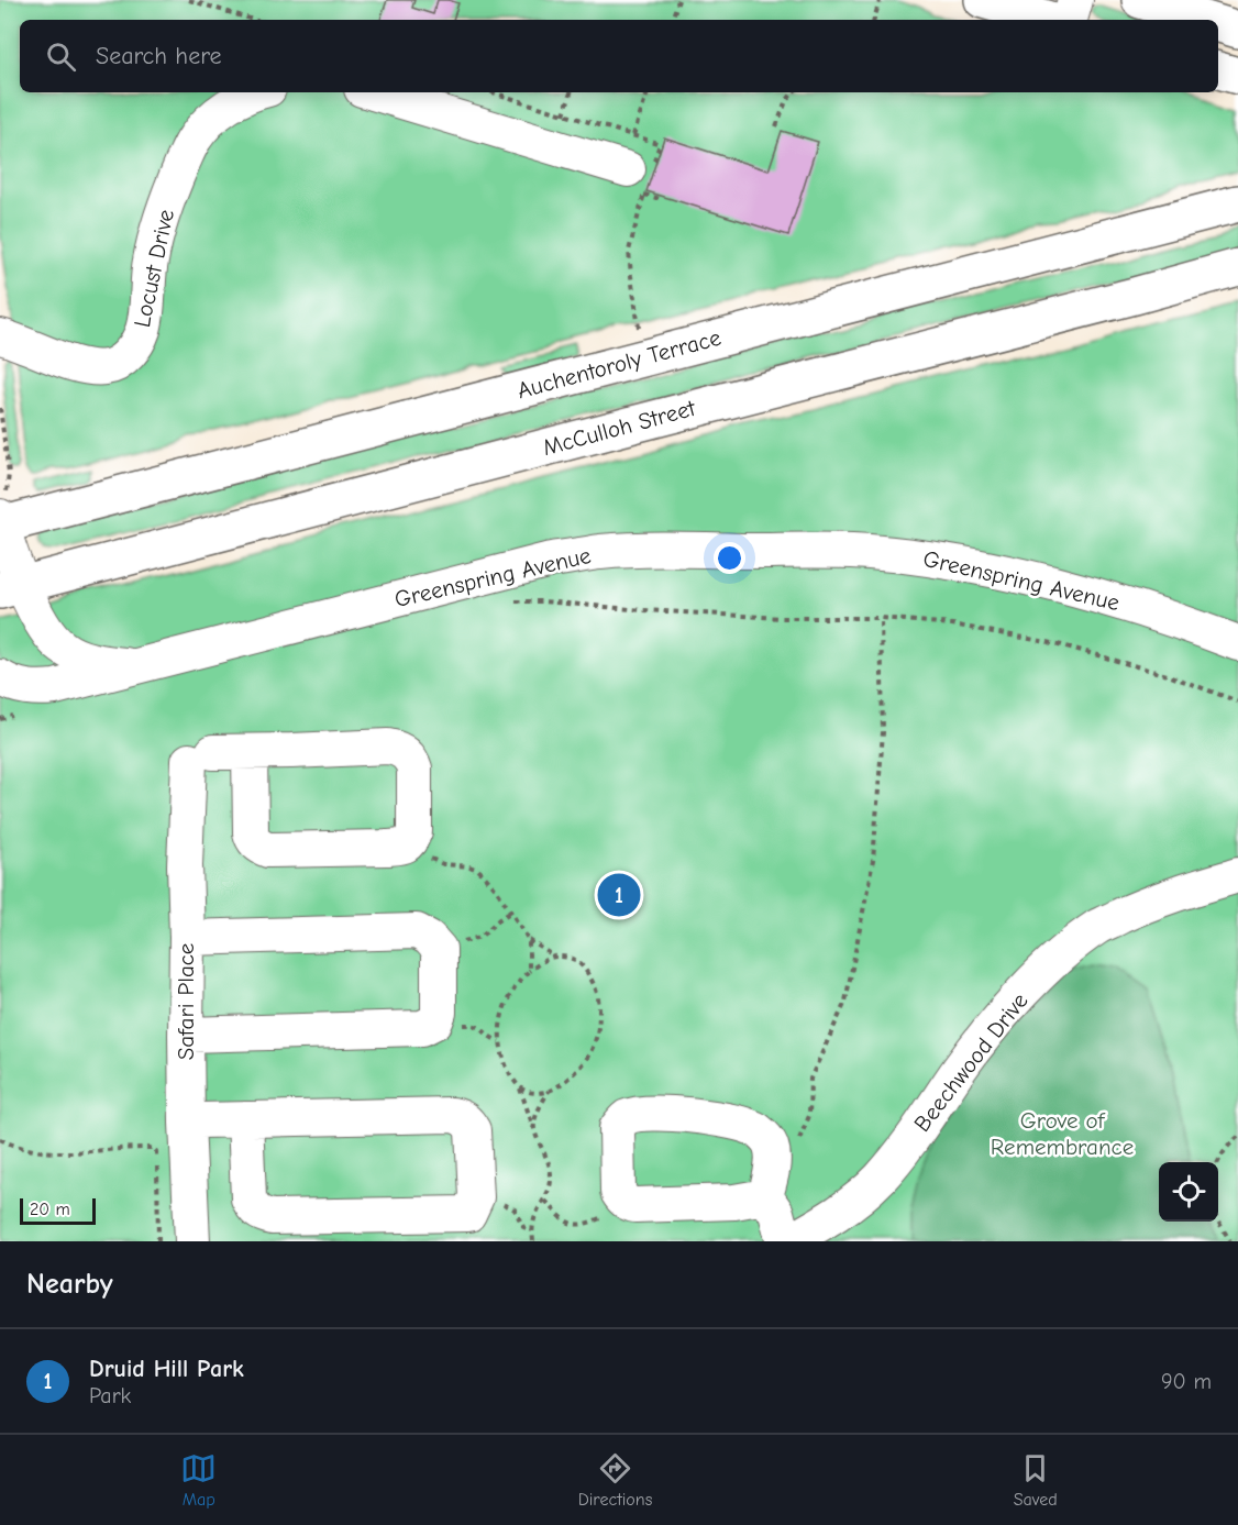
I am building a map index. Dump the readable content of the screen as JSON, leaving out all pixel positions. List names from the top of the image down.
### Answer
{
  "streets": {
    "main road": ["Auchentoroly Terrace", "McCulloh Street"],
    "street": [
      "Locust Drive",
      "Greenspring Avenue",
      "Safari Place",
      "Beechwood Drive"
    ]
  },
  "crossings": [
    ["Auchentoroly Terrace", "Greenspring Avenue"],
    ["McCulloh Street", "Greenspring Avenue"]
  ],
  "parks": ["Grove of Remembrance"],
  "scale_bar": "20 m",
  "page": {
    "search": "Search here",
    "pins": "1",
    "scale": "20 m",
    "heading": "Nearby",
    "list": [
      {
        "mark": "1",
        "name": "Druid Hill Park",
        "note": "Park",
        "value": "90 m"
      }
    ],
    "nav": ["Map", "Directions", "Saved"]
  }
}
